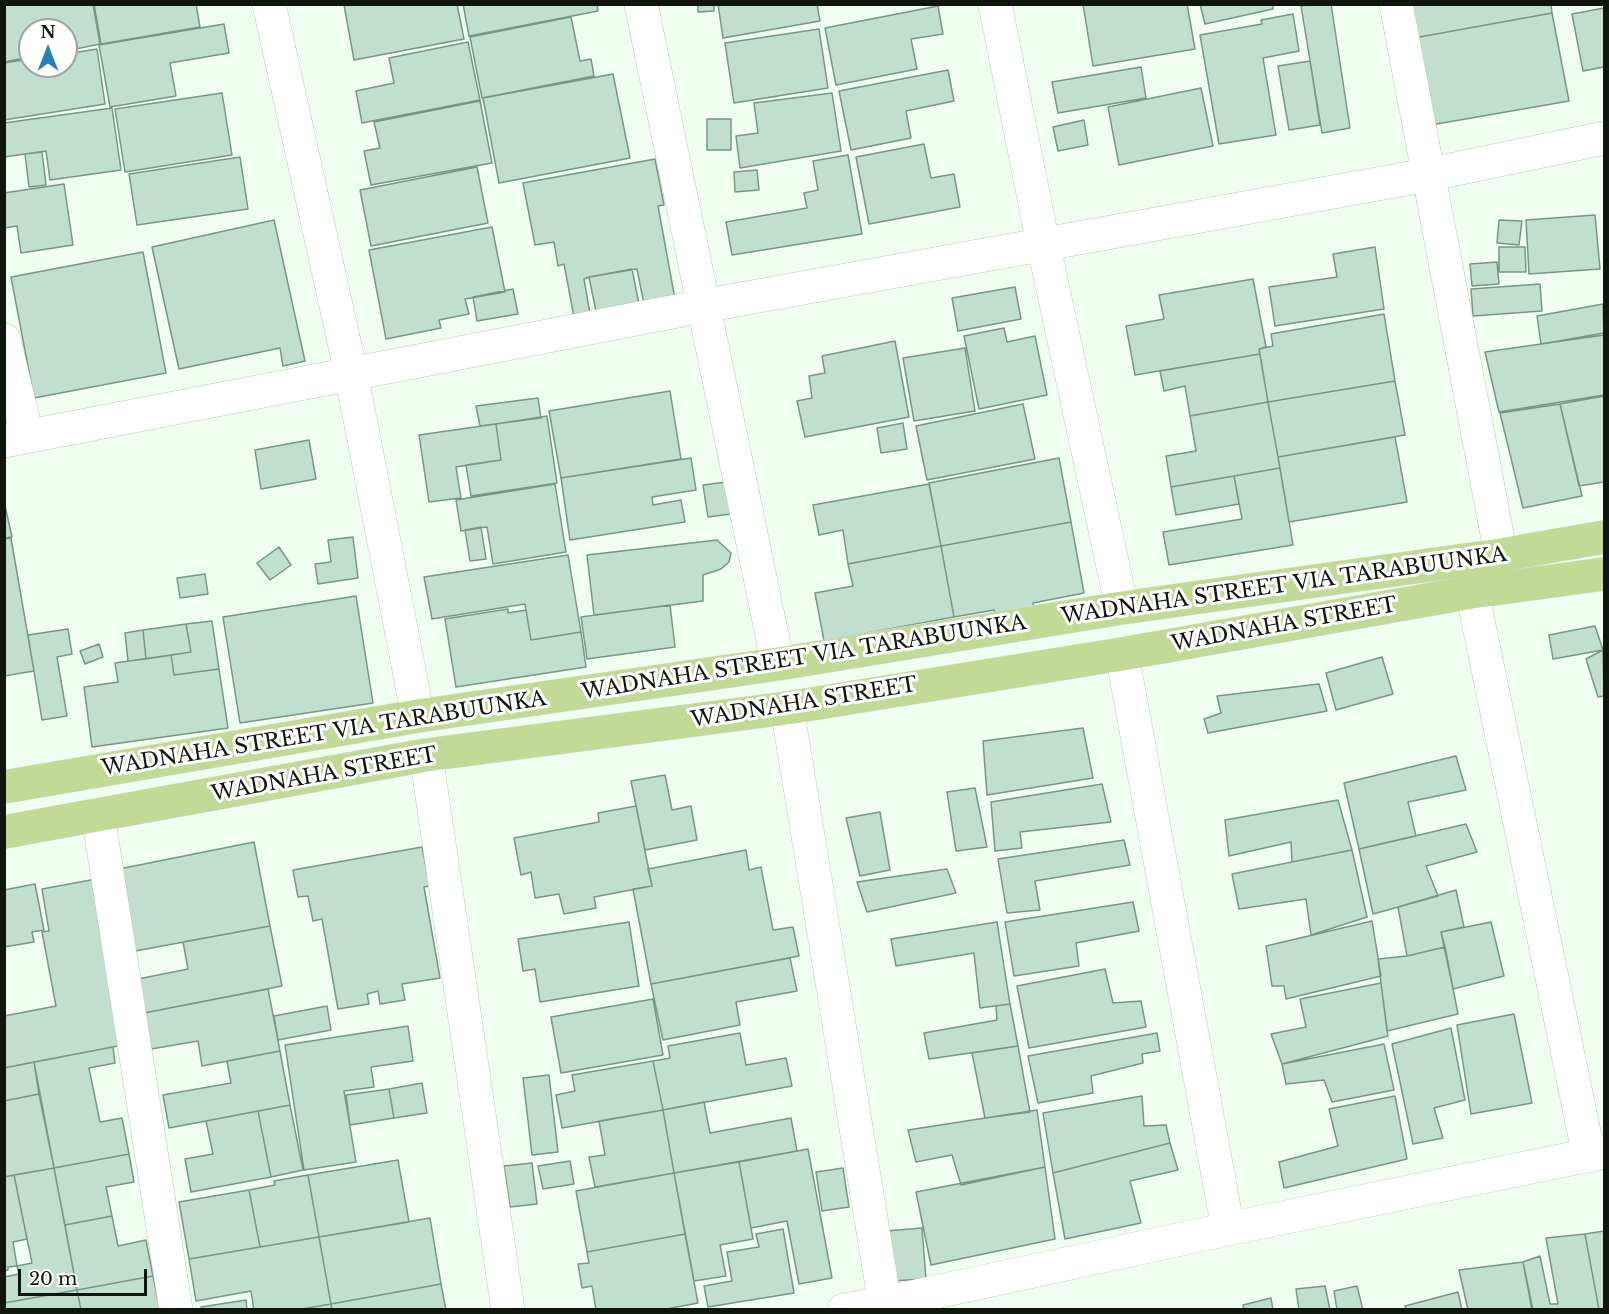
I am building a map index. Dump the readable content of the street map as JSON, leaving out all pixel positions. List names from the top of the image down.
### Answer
{
  "streets": {
    "main road": ["WADNAHA STREET VIA TARABUUNKA", "WADNAHA STREET"]
  },
  "scale_bar": "20 m",
  "north": "top"
}
